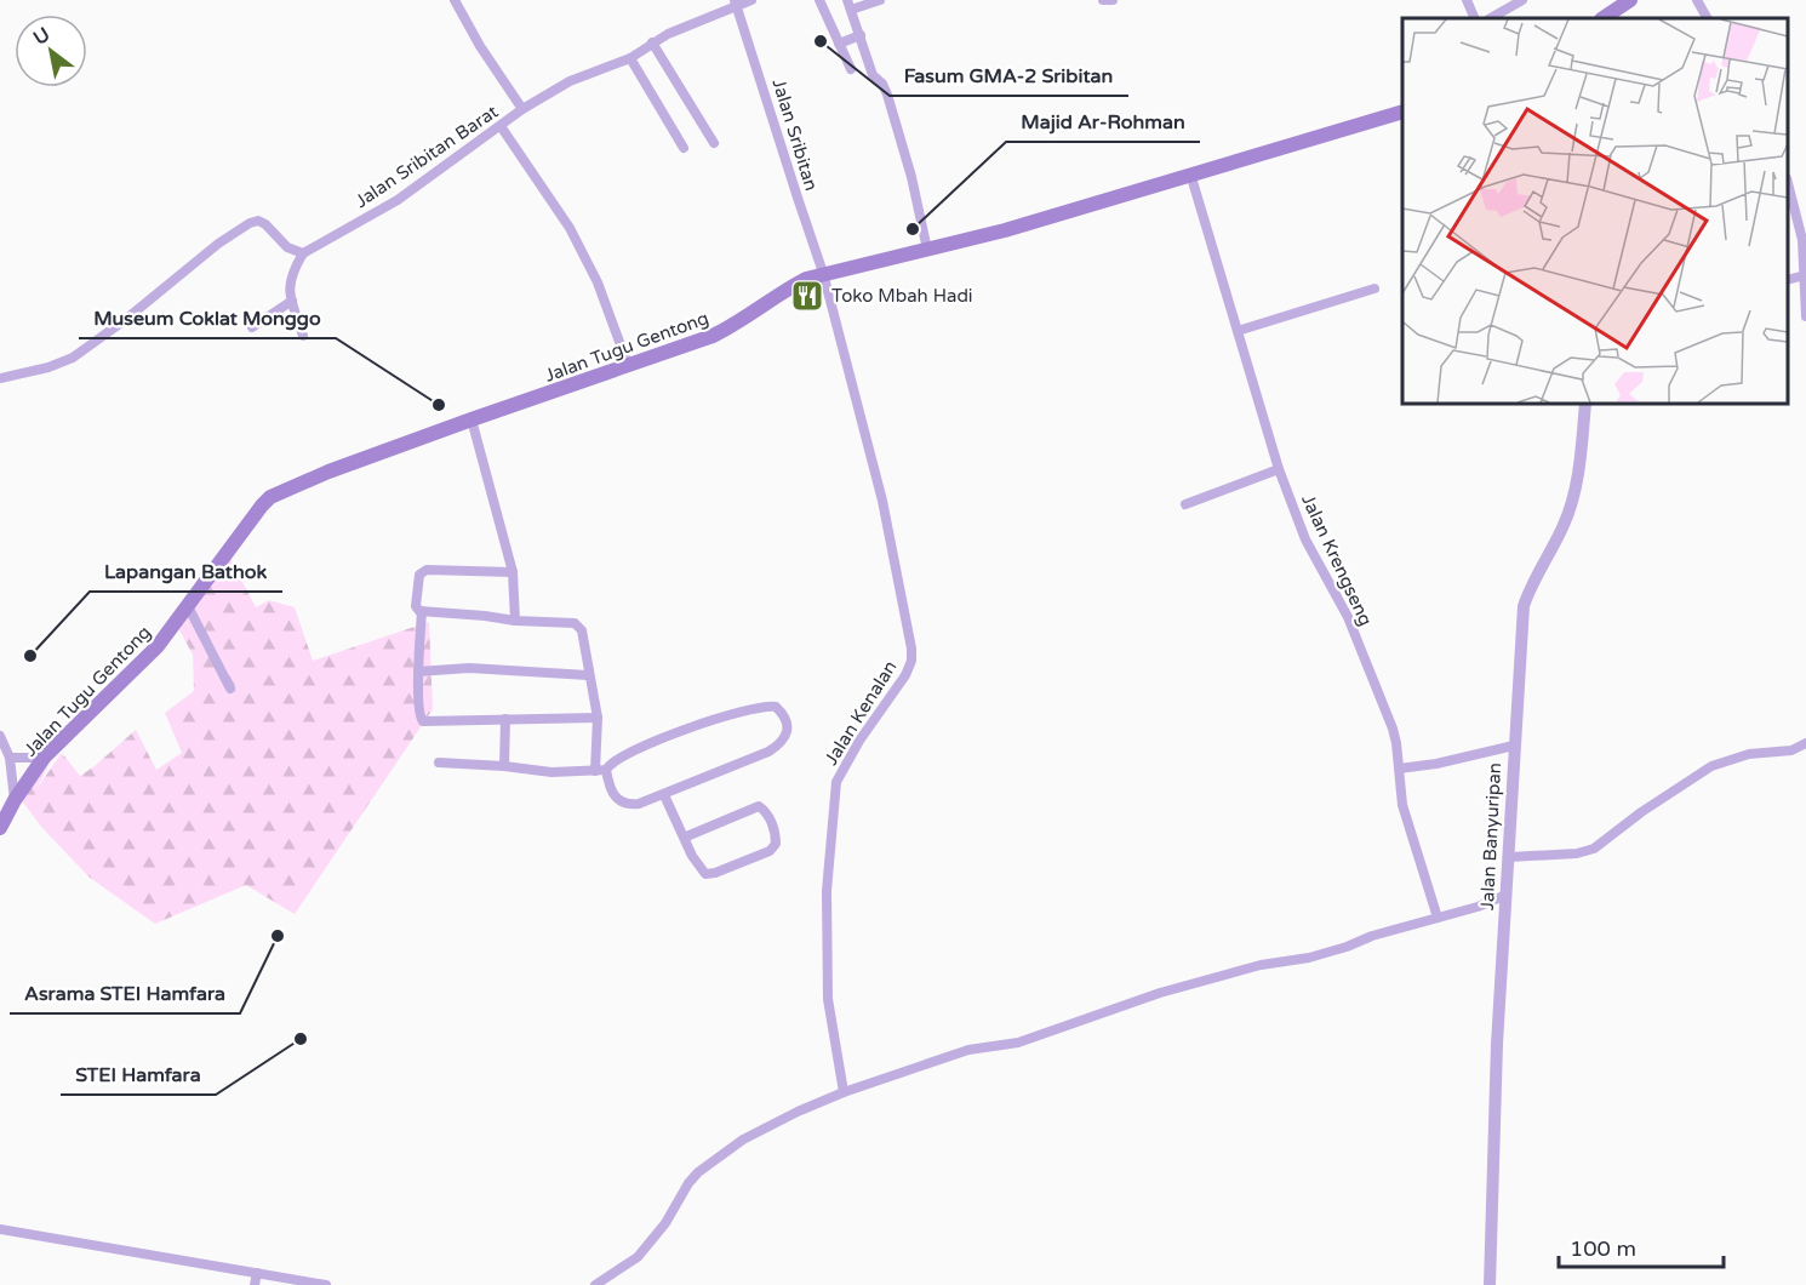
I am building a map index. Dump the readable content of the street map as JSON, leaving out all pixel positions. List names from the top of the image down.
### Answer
{
  "streets": {
    "main road": ["Jalan Tugu Gentong"],
    "street": [
      "Jalan Sribitan",
      "Jalan Sribitan Barat",
      "Jalan Krengseng",
      "Jalan Kenalan",
      "Jalan Banyuripan"
    ]
  },
  "crossings": [
    ["Jalan Sribitan", "Jalan Sribitan Barat"],
    ["Jalan Sribitan", "Jalan Tugu Gentong"],
    ["Jalan Sribitan", "Jalan Kenalan"],
    ["Jalan Tugu Gentong", "Jalan Krengseng"],
    ["Jalan Tugu Gentong", "Jalan Kenalan"]
  ],
  "places": {
    "other": [
      "Fasum GMA-2 Sribitan",
      "Majid Ar-Rohman",
      "Museum Coklat Monggo",
      "Lapangan Bathok",
      "Asrama STEI Hamfara",
      "STEI Hamfara"
    ],
    "restaurant": ["Toko Mbah Hadi"]
  },
  "scale_bar": "100 m",
  "north": "top left"
}
